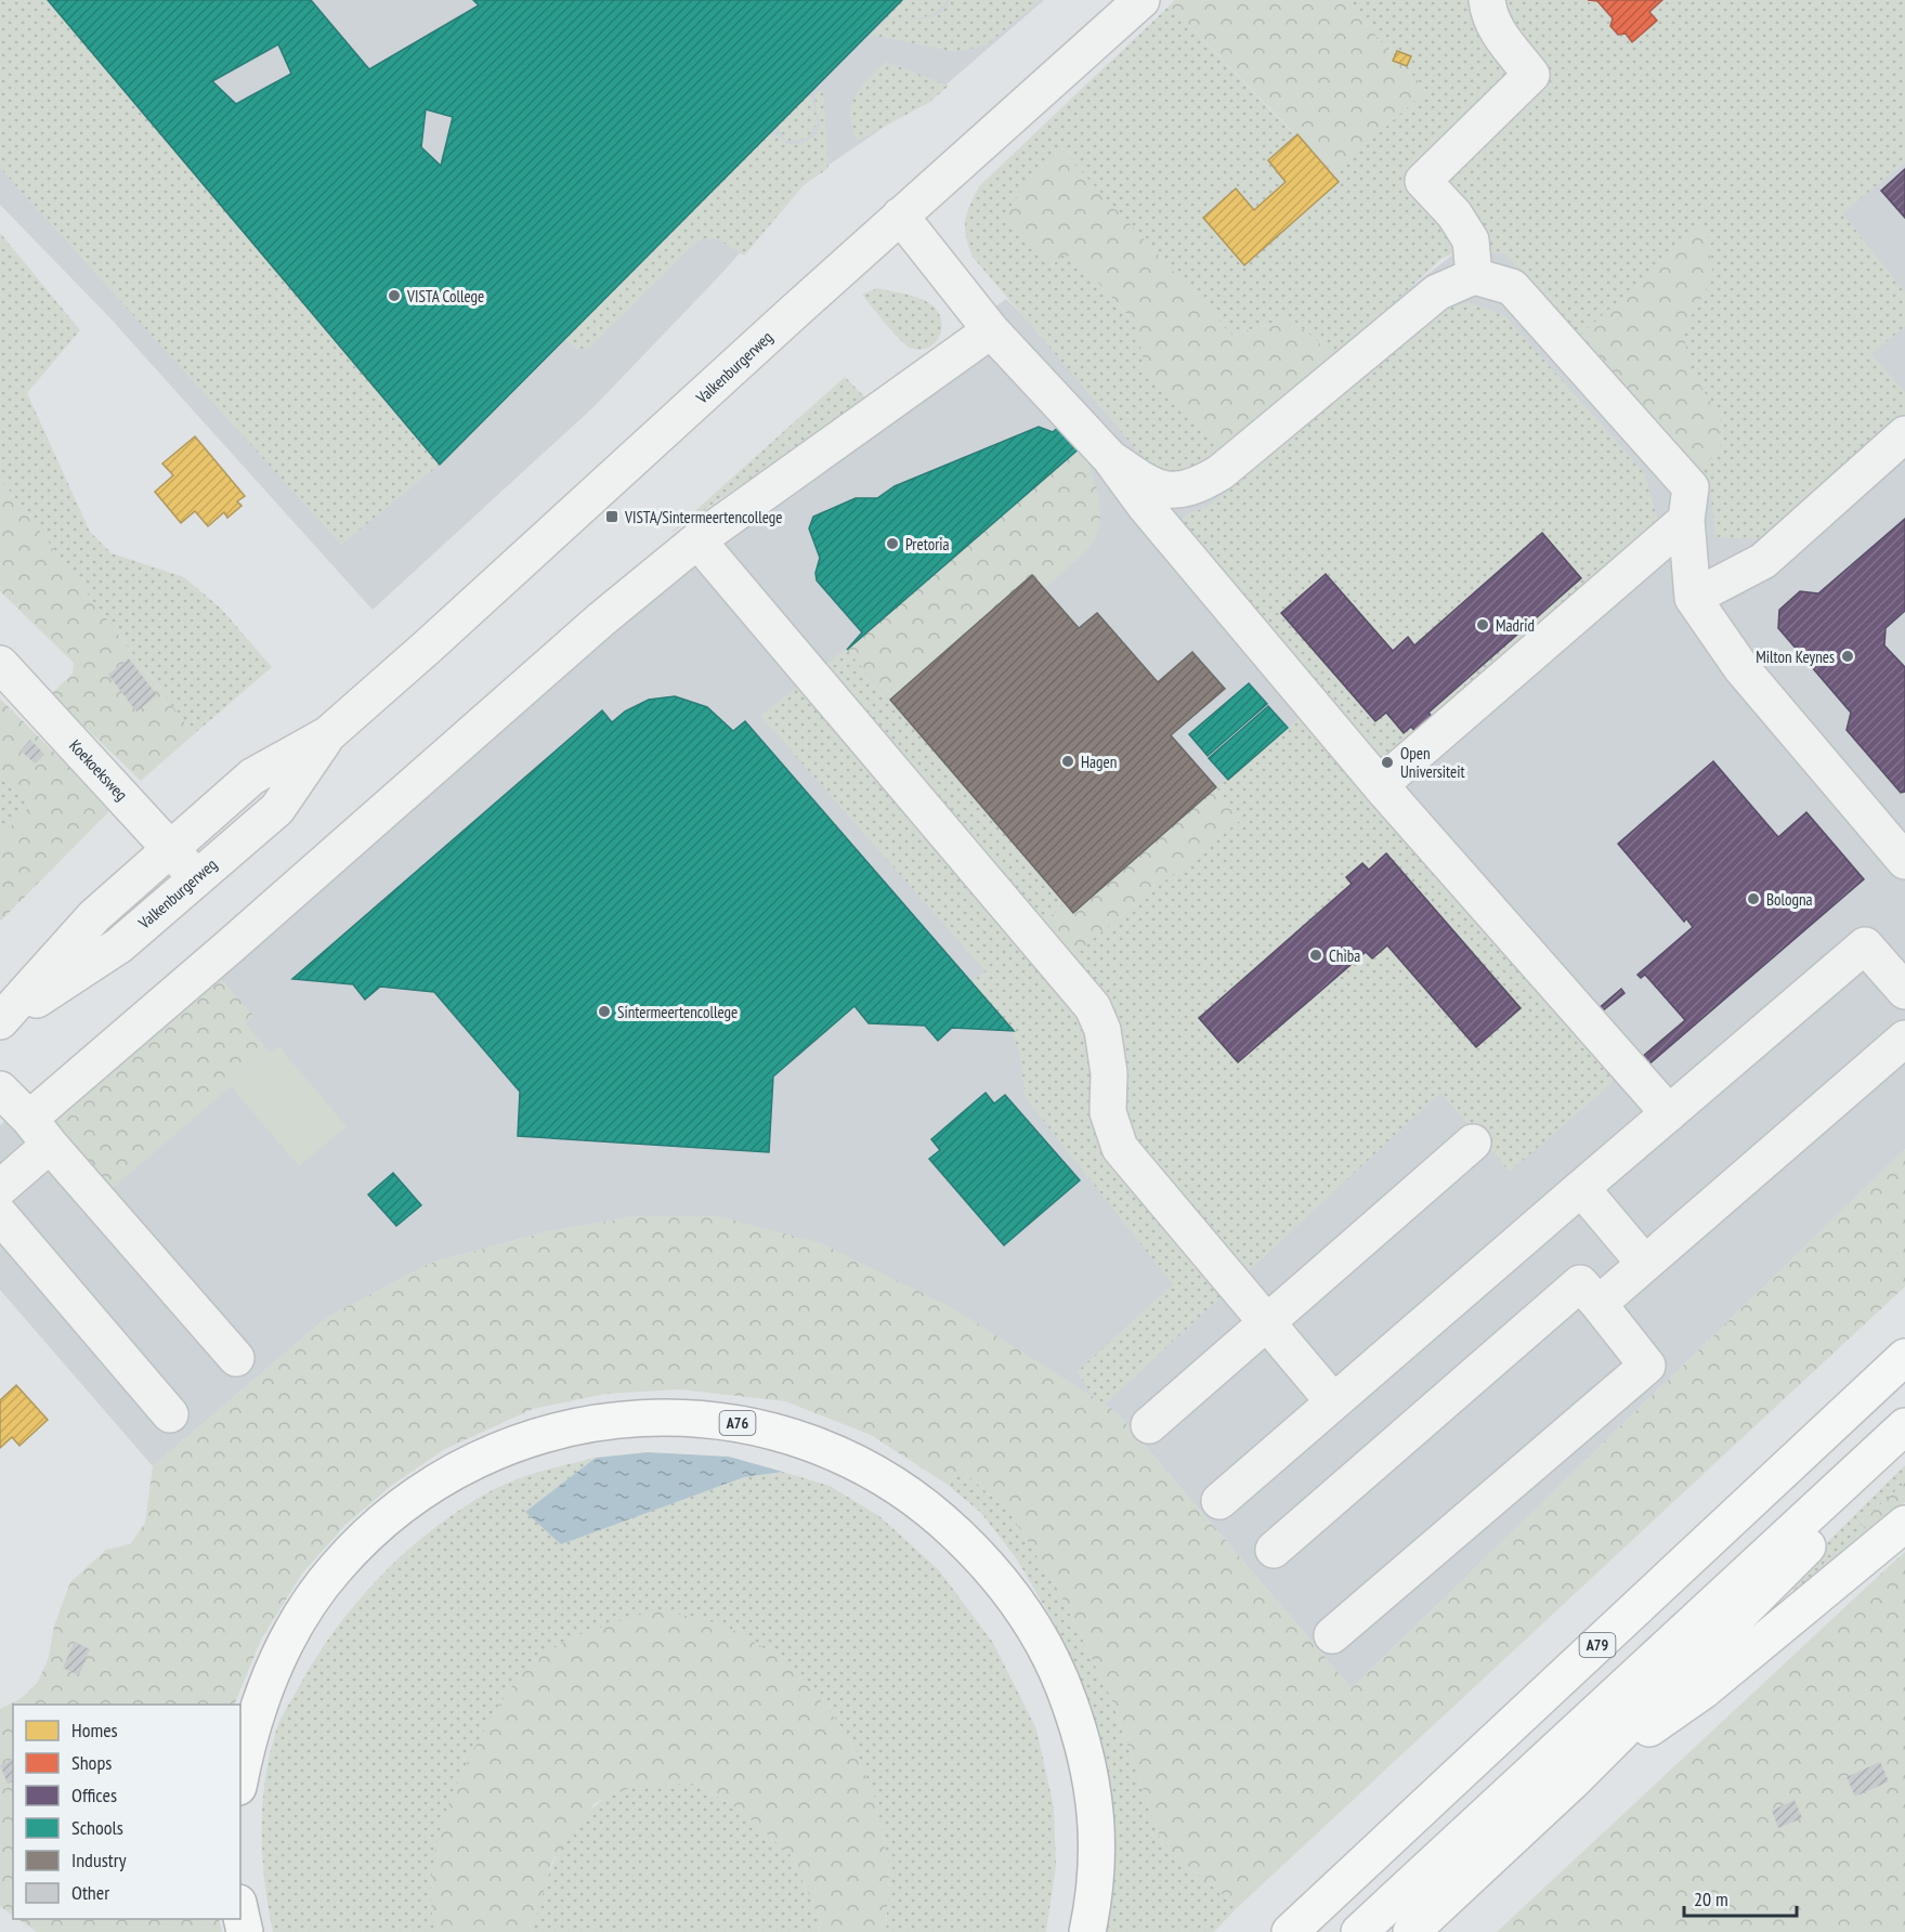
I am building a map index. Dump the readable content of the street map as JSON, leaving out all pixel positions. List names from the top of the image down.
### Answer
{
  "streets": {
    "main road": ["A76", "A79"],
    "street": ["Valkenburgerweg", "Koekoeksweg"]
  },
  "crossings": [
    ["Valkenburgerweg", "Koekoeksweg"]
  ],
  "places": {
    "other": [
      "VISTA College",
      "Pretoria",
      "Madrid",
      "Milton Keynes",
      "Hagen",
      "Open Universiteit",
      "Bologna",
      "Chiba",
      "Sintermeertencollege"
    ],
    "transit": ["VISTA/Sintermeertencollege"]
  },
  "legend": [
    "Homes",
    "Shops",
    "Offices",
    "Schools",
    "Industry",
    "Other"
  ],
  "scale_bar": "20 m"
}
